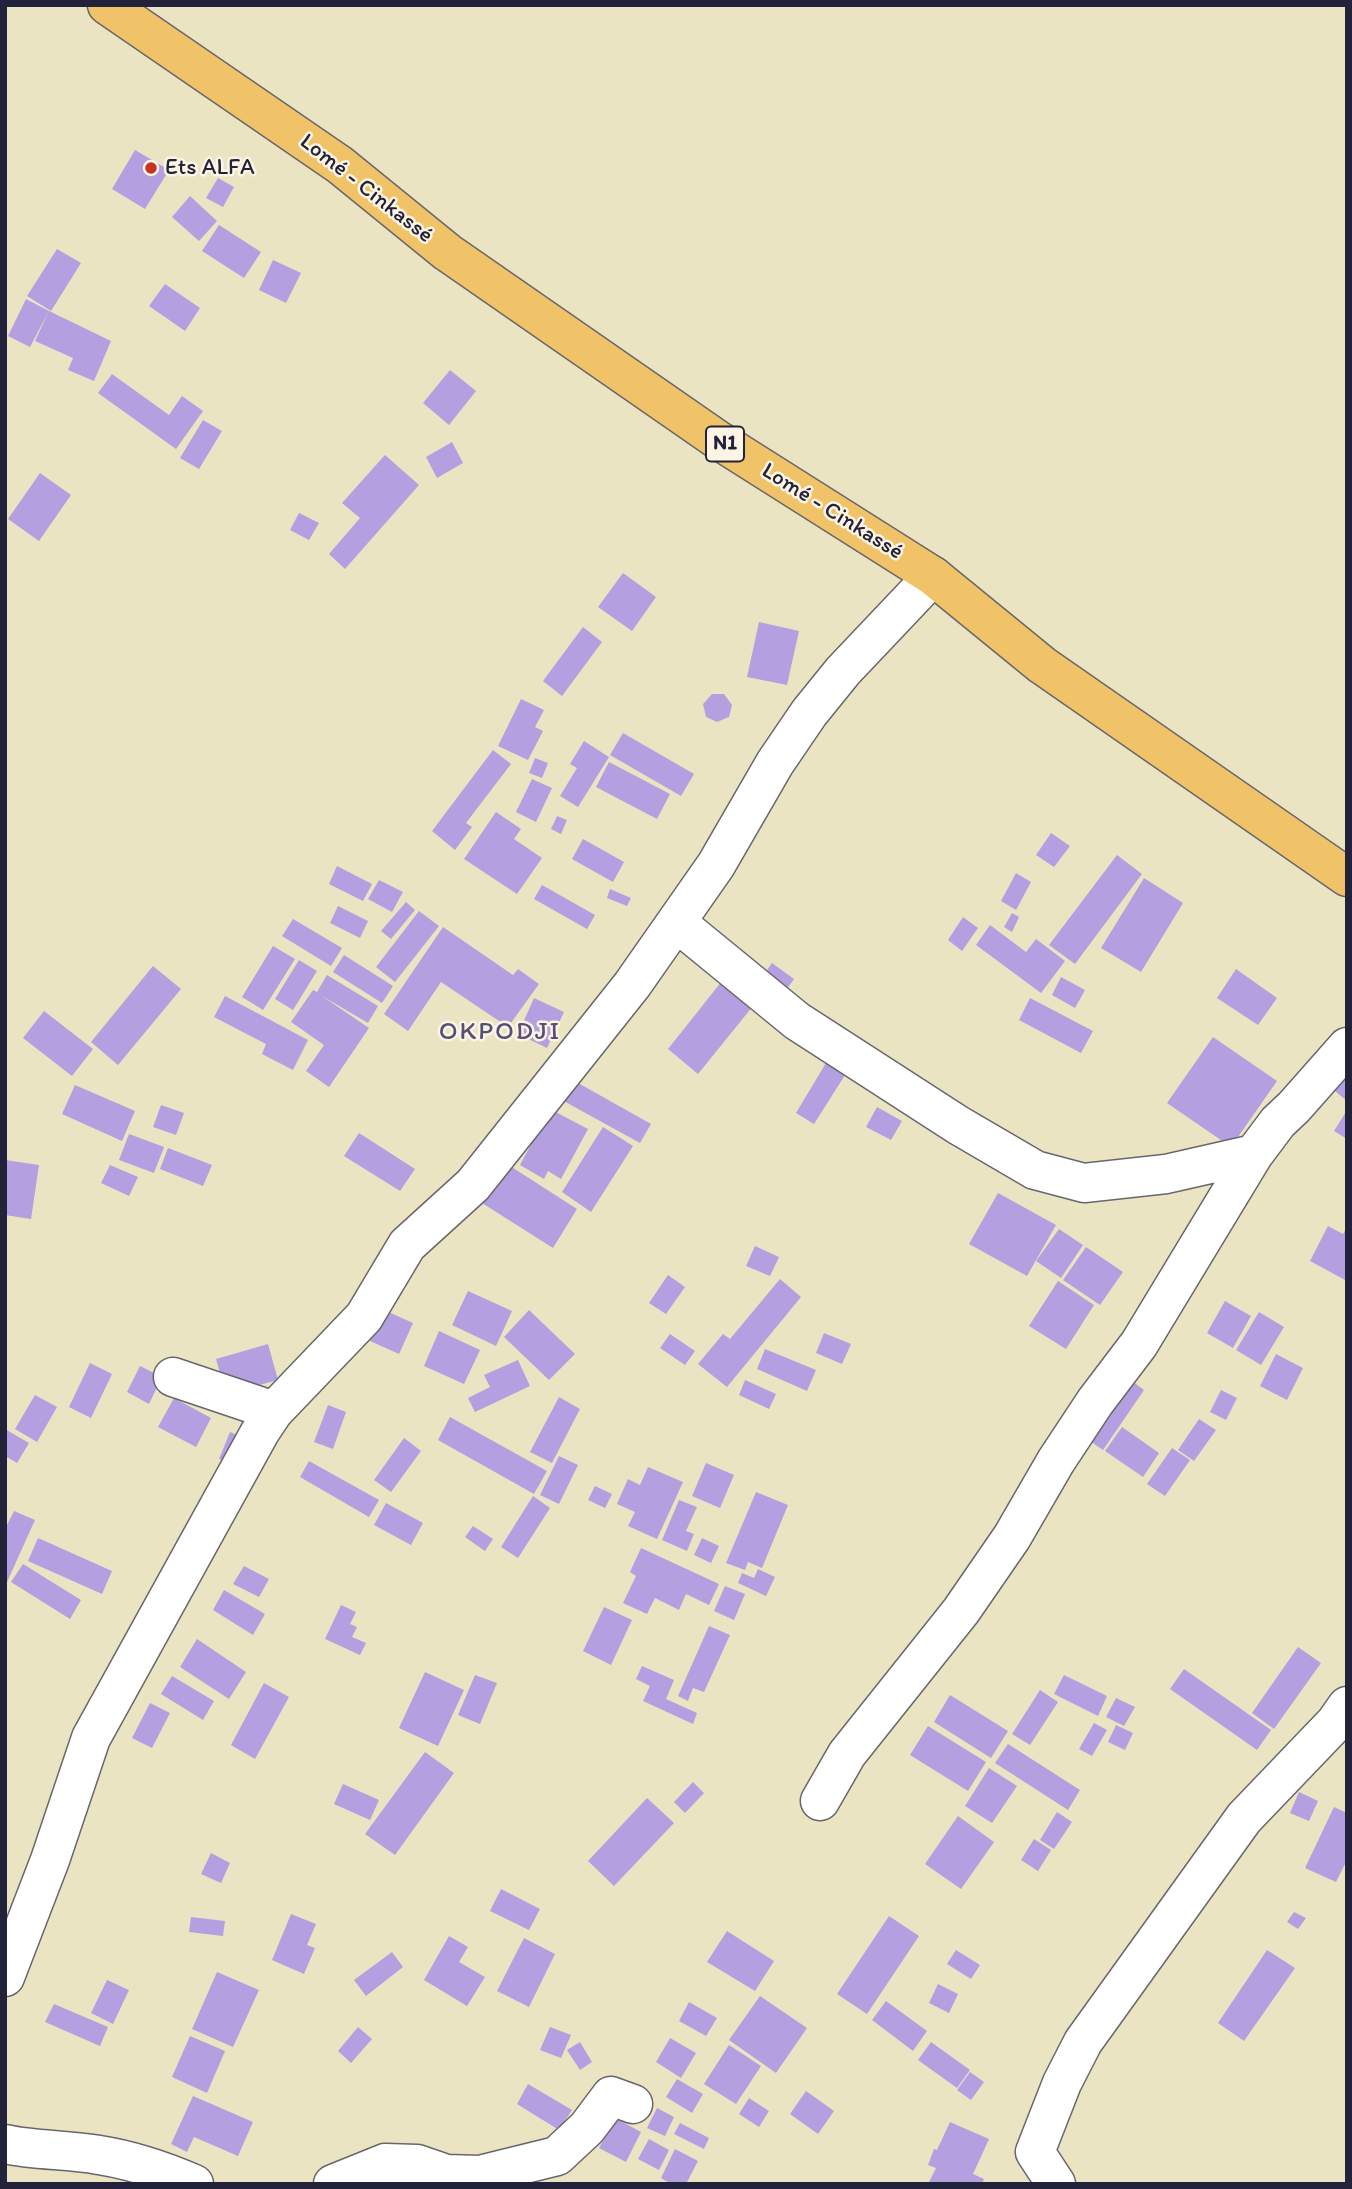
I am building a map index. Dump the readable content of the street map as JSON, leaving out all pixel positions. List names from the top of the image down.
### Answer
{
  "streets": {
    "highway": ["Lomé - Cinkassé", "N1"]
  },
  "districts": ["OKPODJI"],
  "places": ["Ets ALFA"]
}
